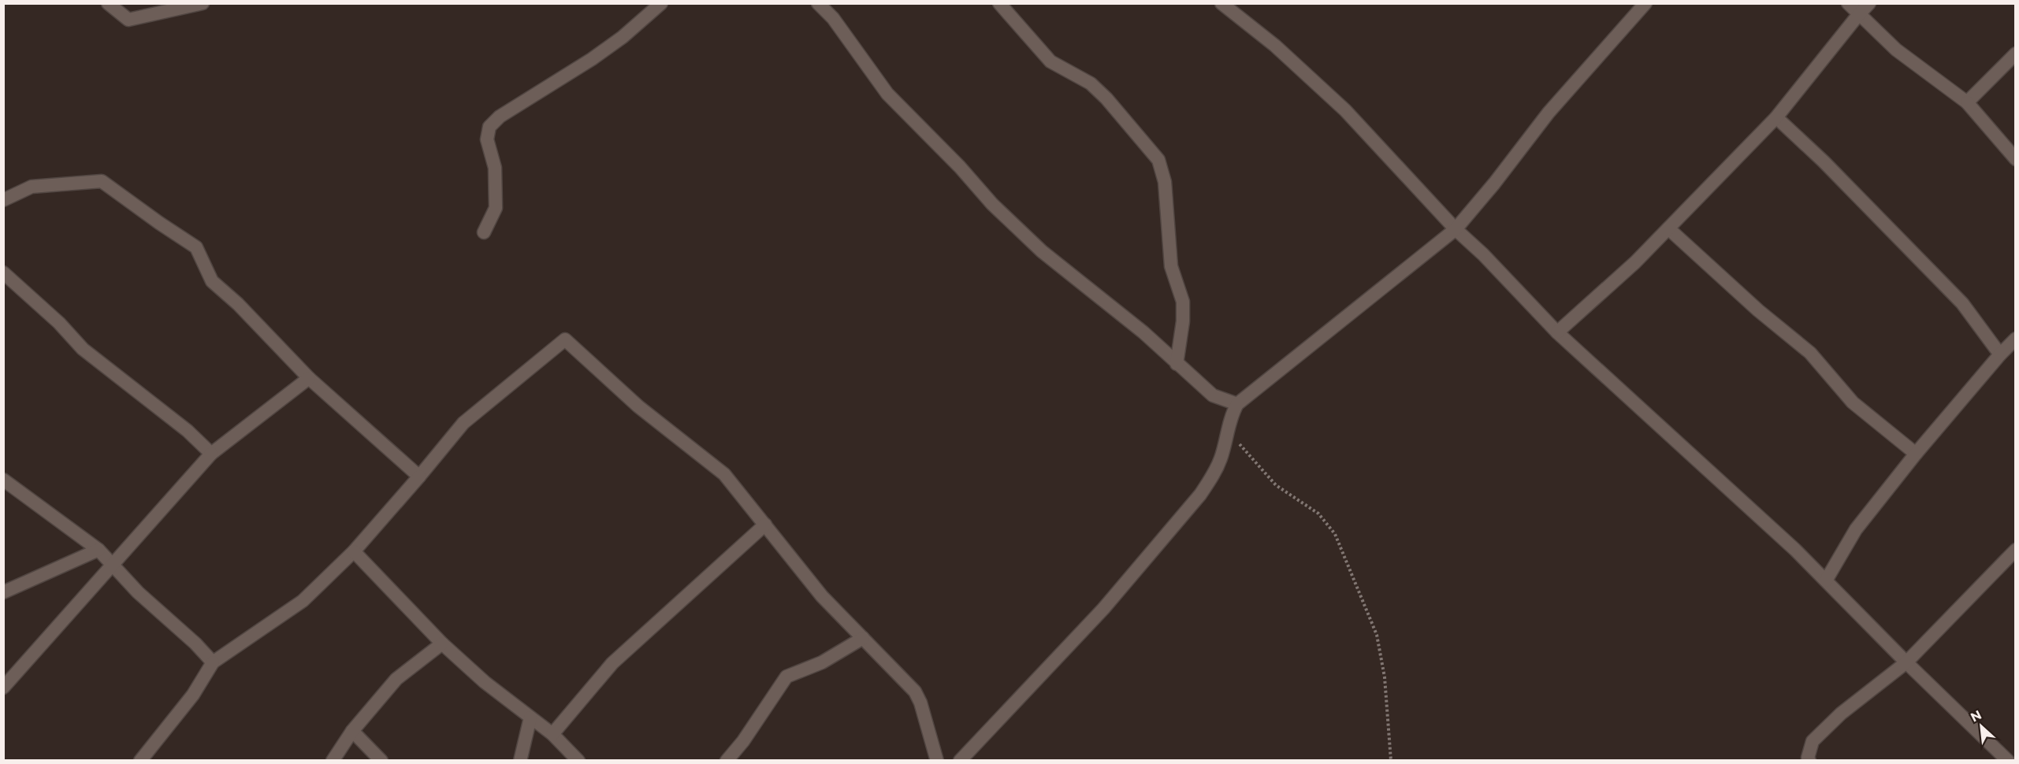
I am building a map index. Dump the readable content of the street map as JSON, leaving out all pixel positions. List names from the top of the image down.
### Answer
{
  "north": "top left"
}
